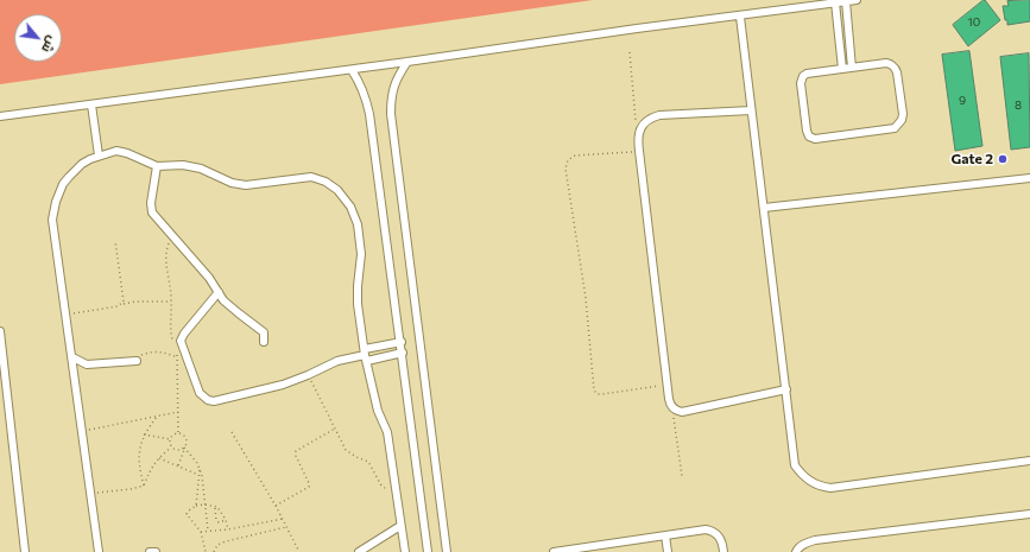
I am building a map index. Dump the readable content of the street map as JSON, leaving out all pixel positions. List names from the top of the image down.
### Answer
{
  "places": ["Gate 2"],
  "house_numbers": ["10", "9", "8"],
  "north": "bottom right"
}
